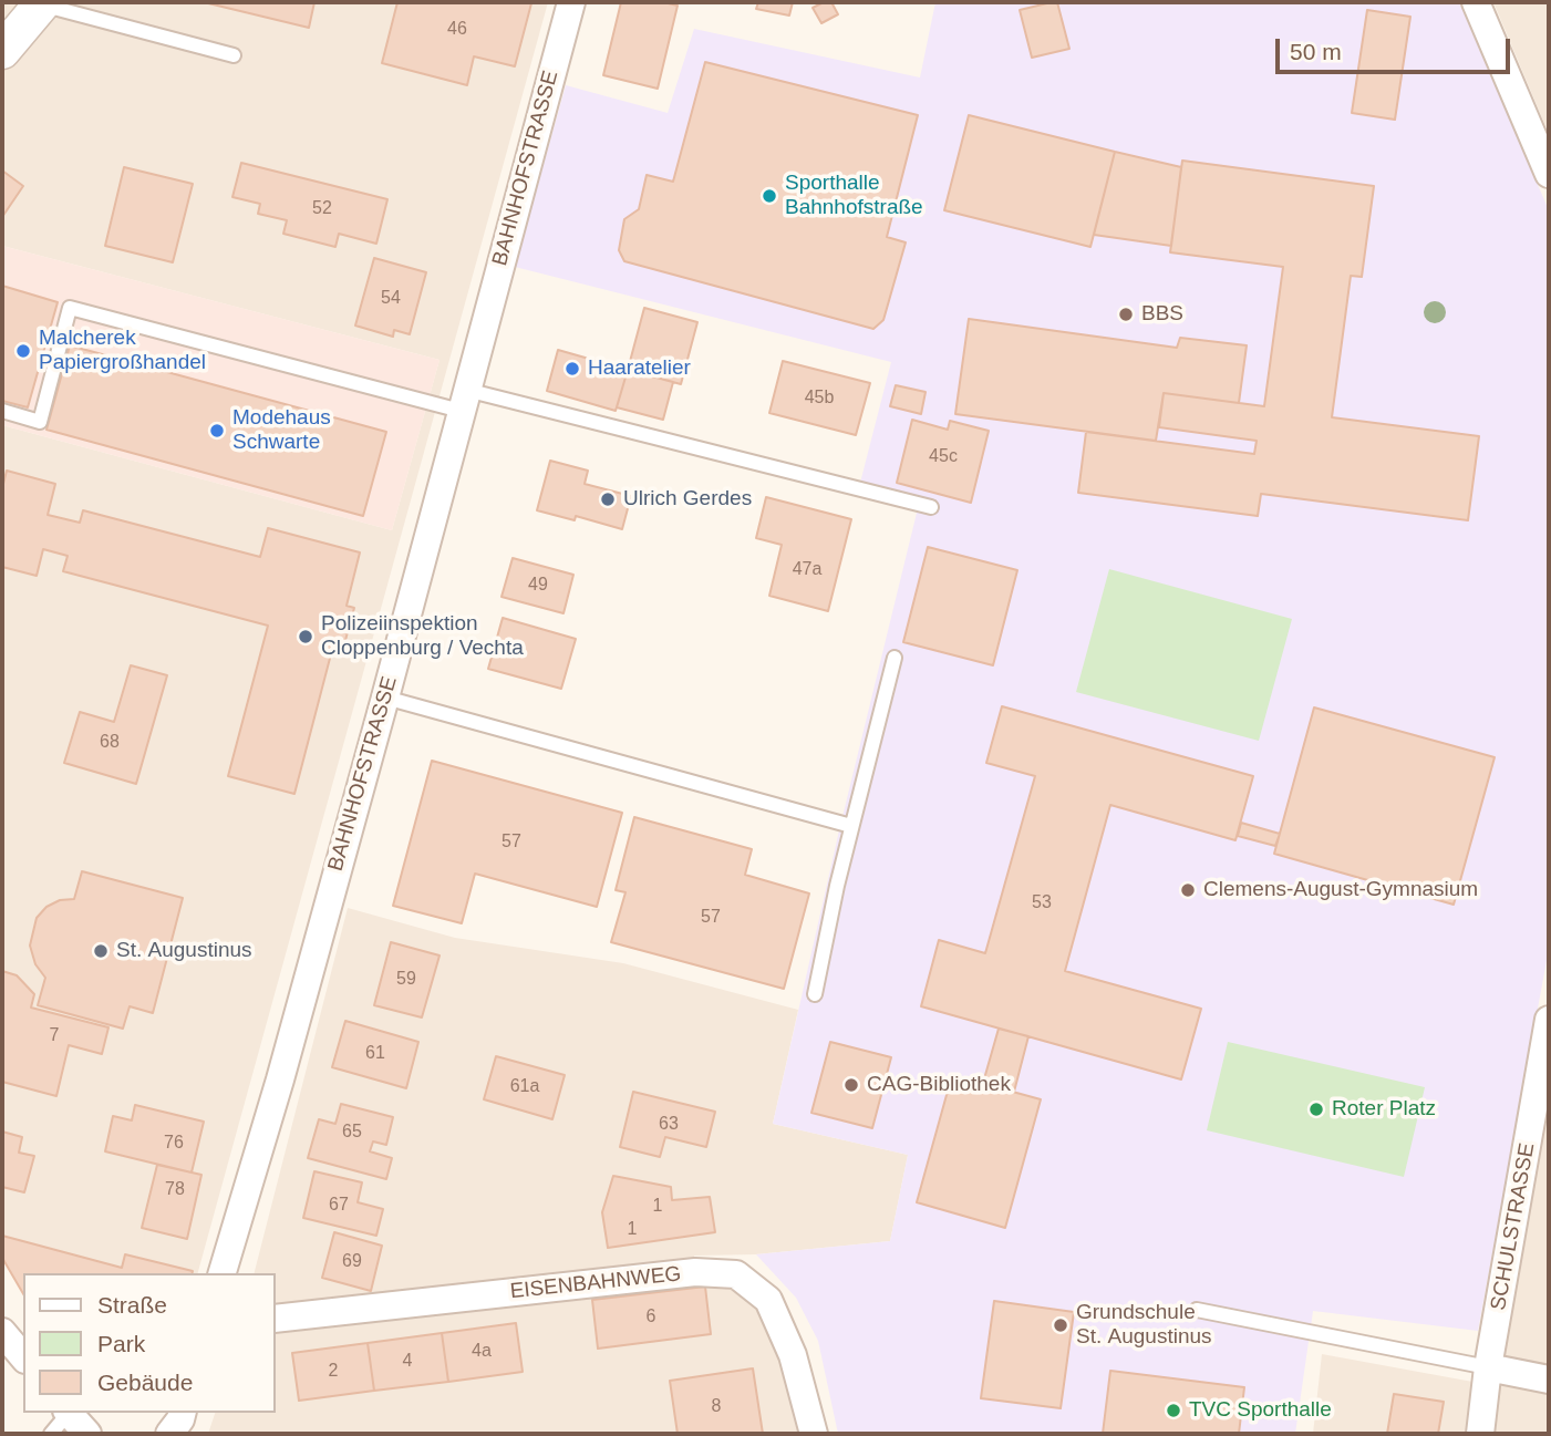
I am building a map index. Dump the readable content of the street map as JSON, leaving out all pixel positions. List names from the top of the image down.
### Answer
{
  "streets": {
    "street": ["BAHNHOFSTRASSE", "SCHULSTRASSE", "EISENBAHNWEG"]
  },
  "places": [
    "Sporthalle Bahnhofstraße",
    "BBS",
    "Malcherek Papiergroßhandel",
    "Haaratelier",
    "Modehaus Schwarte",
    "Ulrich Gerdes",
    "Polizeiinspektion Cloppenburg / Vechta",
    "Clemens-August-Gymnasium",
    "St. Augustinus",
    "CAG-Bibliothek",
    "Roter Platz",
    "Grundschule St. Augustinus",
    "TVC Sporthalle"
  ],
  "house_numbers": [
    "46",
    "52",
    "54",
    "45b",
    "45c",
    "47a",
    "49",
    "68",
    "57",
    "53",
    "57",
    "59",
    "7",
    "61",
    "61a",
    "63",
    "65",
    "76",
    "78",
    "67",
    "1",
    "1",
    "69",
    "6",
    "4a",
    "4",
    "2",
    "8"
  ],
  "legend": ["Straße", "Park", "Gebäude"],
  "scale_bar": "50 m"
}
